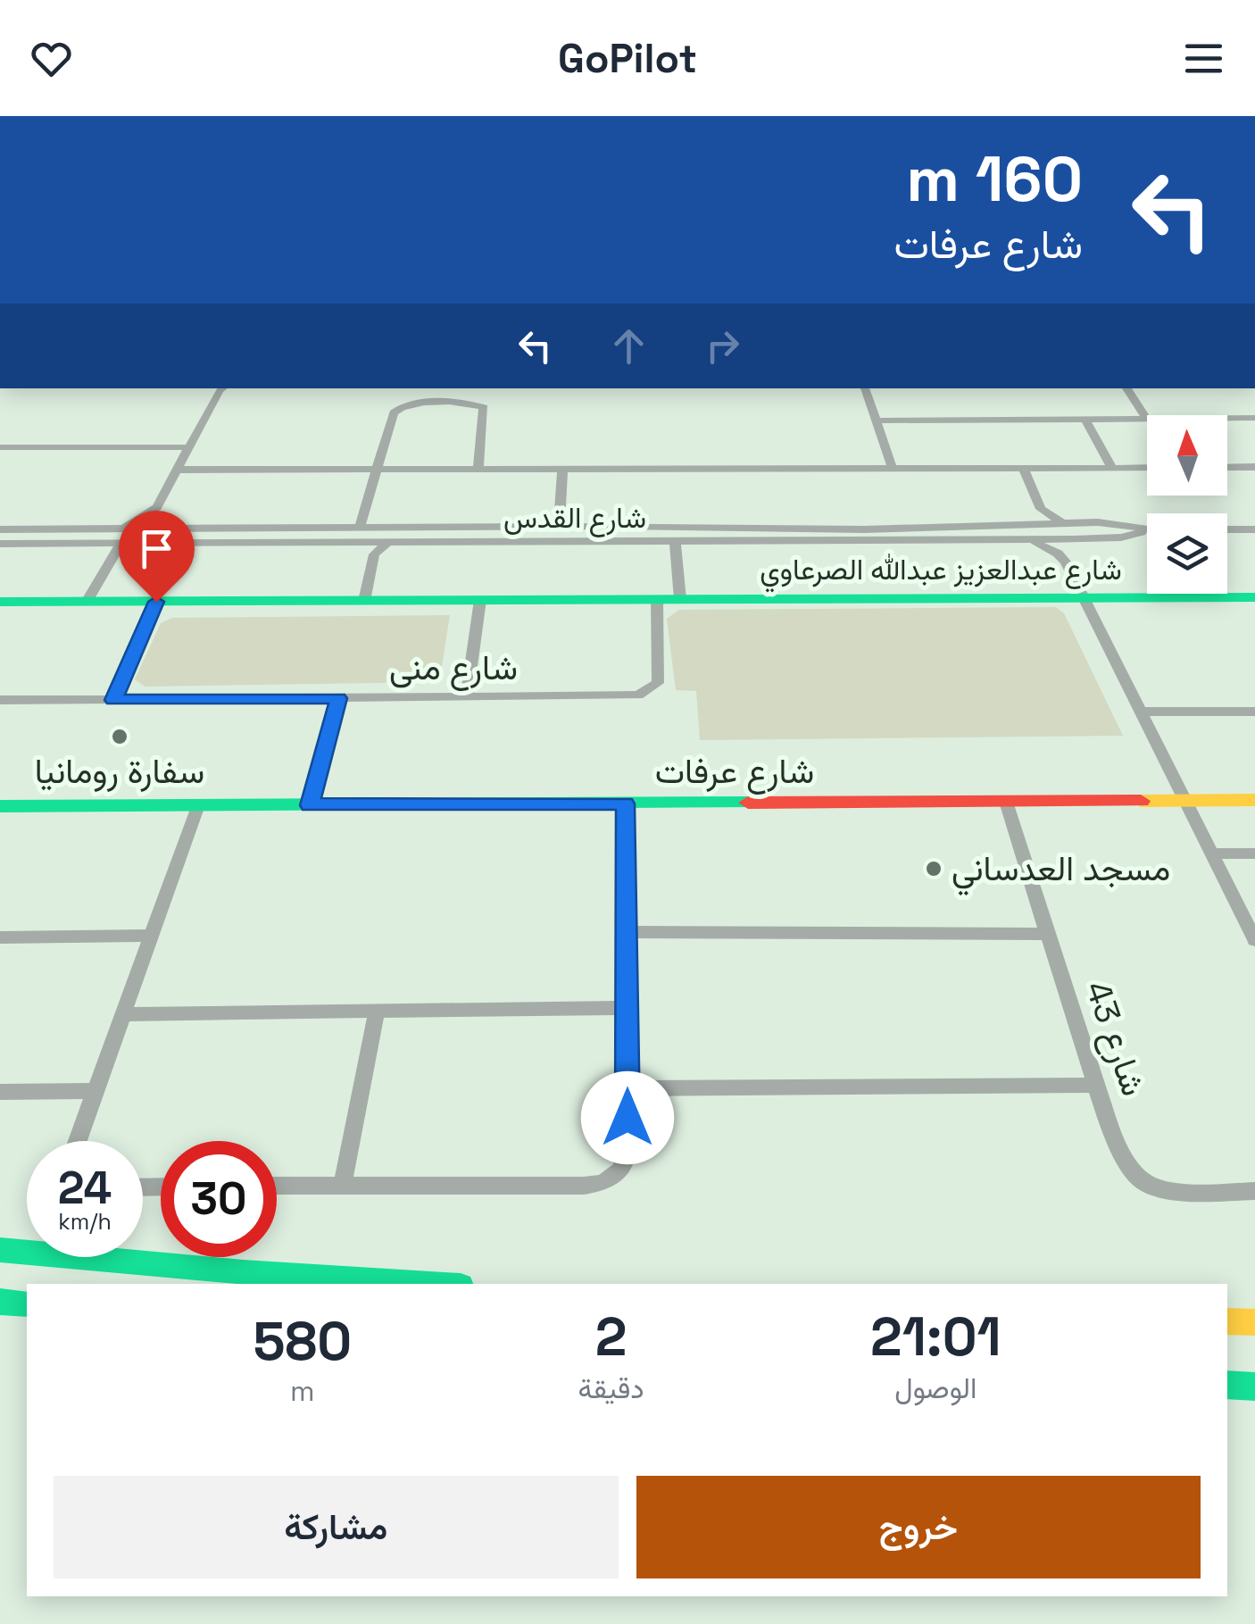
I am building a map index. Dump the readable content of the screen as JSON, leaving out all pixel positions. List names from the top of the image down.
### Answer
{
  "streets": {
    "main road": ["شارع عبدالعزيز عبدالله الصرعاوي", "شارع عرفات"],
    "street": ["شارع القدس", "شارع منى", "شارع 43"]
  },
  "crossings": [
    ["شارع عبدالعزيز عبدالله الصرعاوي", "شارع منى"],
    ["شارع عرفات", "شارع 43"]
  ],
  "places": ["سفارة رومانيا", "مسجد العدساني"],
  "north": "top",
  "page": {
    "header": "GoPilot",
    "turn": ["160 m", "شارع عرفات"],
    "speed": "24 km/h",
    "limit": "30",
    "eta": [
      "21:01",
      "الوصول",
      "2",
      "دقيقة",
      "580",
      "m"
    ],
    "buttons": ["خروج", "مشاركة"]
  }
}
